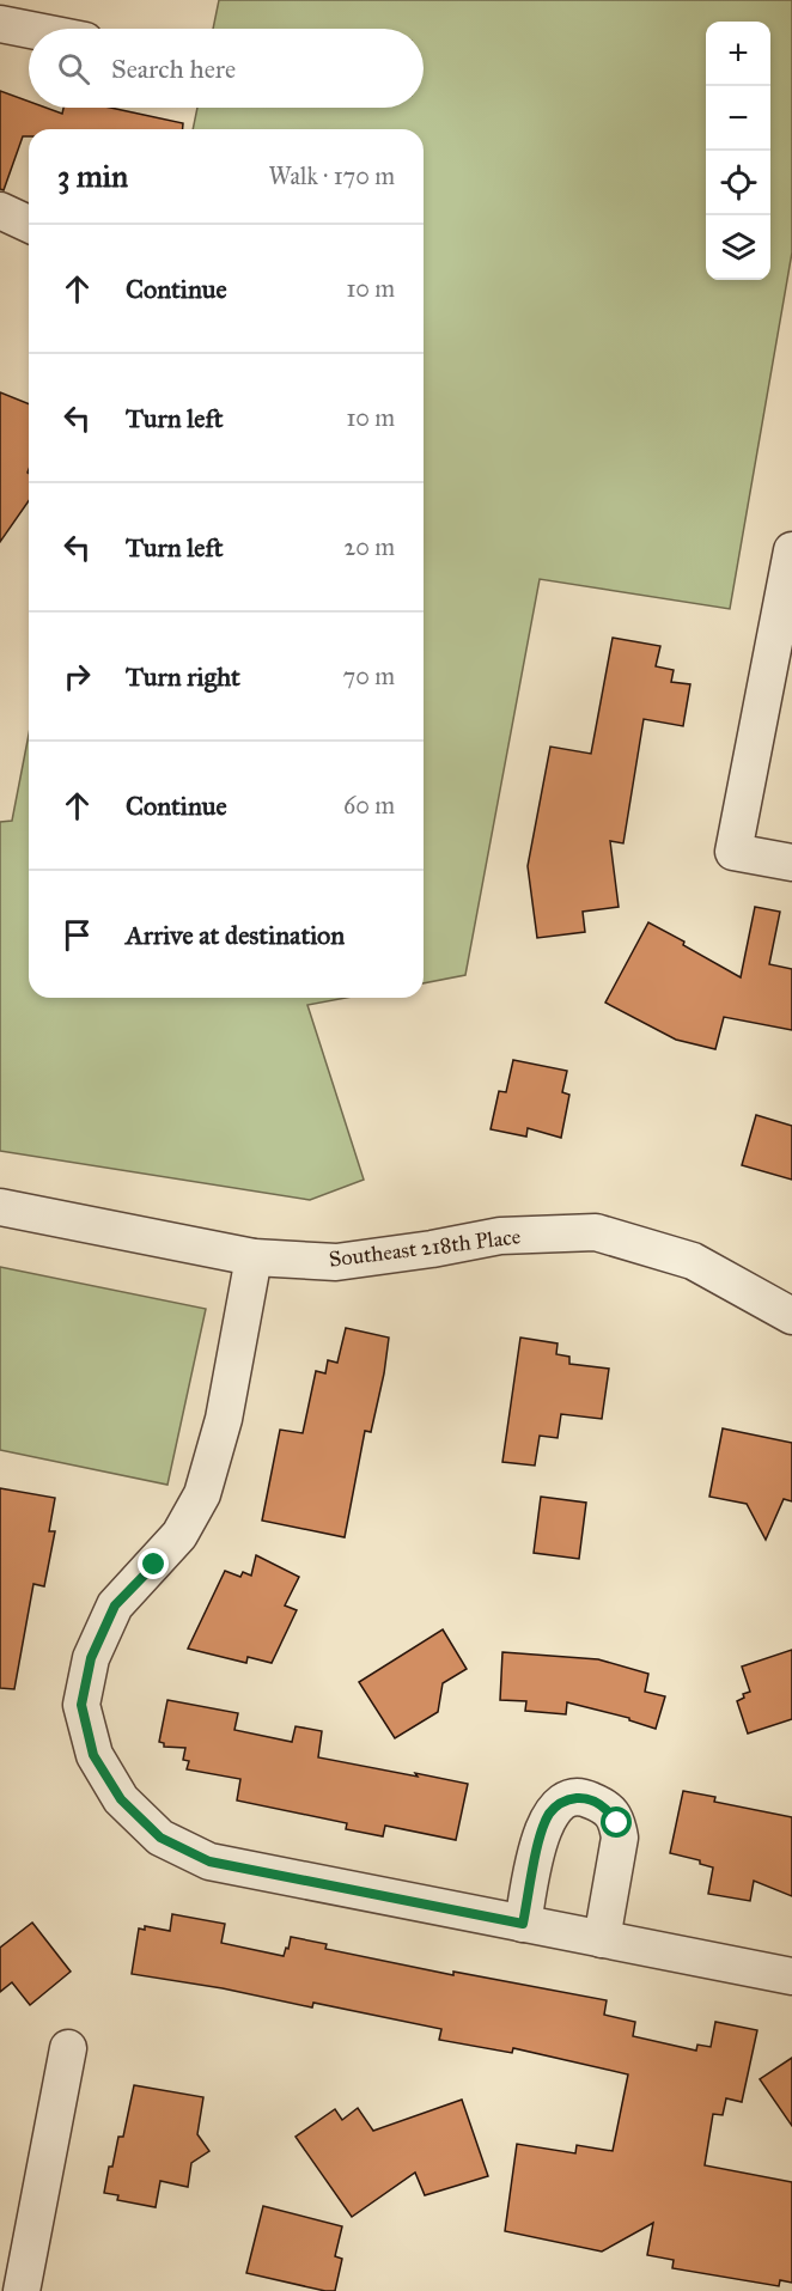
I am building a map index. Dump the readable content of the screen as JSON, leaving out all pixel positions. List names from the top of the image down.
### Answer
{
  "streets": {
    "street": ["Southeast 218th Place"]
  },
  "page": {
    "map_buttons": ["+", "−"],
    "search": "Search here",
    "heading": ["3 min", "Walk · 170 m"],
    "list": [
      ["Continue", "10 m"],
      ["Turn left", "10 m"],
      ["Turn left", "20 m"],
      ["Turn right", "70 m"],
      ["Continue", "60 m"],
      "Arrive at destination"
    ]
  }
}
